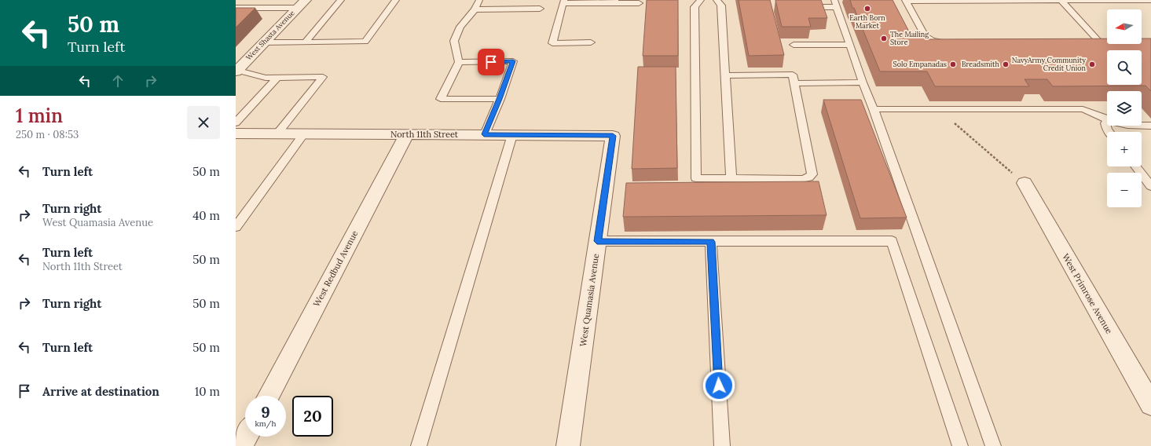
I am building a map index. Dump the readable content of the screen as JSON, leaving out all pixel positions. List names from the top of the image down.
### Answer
{
  "streets": {
    "street": [
      "West Shasta Avenue",
      "North 11th Street",
      "West Redbud Avenue",
      "West Primrose Avenue",
      "West Quamasia Avenue"
    ]
  },
  "crossings": [
    ["North 11th Street", "West Redbud Avenue"],
    ["North 11th Street", "West Quamasia Avenue"]
  ],
  "places": [
    "Earth Born Market",
    "The Mailing Store",
    "Solo Empanadas",
    "Breadsmith",
    "NavyArmy Community Credit Union"
  ],
  "north": "left",
  "page": {
    "turn": ["50 m", "Turn left"],
    "map_buttons": ["+", "−"],
    "heading": ["1 min", "250 m · 08:53"],
    "list": [
      {
        "name": "Turn left",
        "value": "50 m"
      },
      {
        "name": "Turn right",
        "note": "West Quamasia Avenue",
        "value": "40 m"
      },
      {
        "name": "Turn left",
        "note": "North 11th Street",
        "value": "50 m"
      },
      {
        "name": "Turn right",
        "value": "50 m"
      },
      {
        "name": "Turn left",
        "value": "50 m"
      },
      {
        "name": "Arrive at destination",
        "value": "10 m"
      }
    ],
    "speed": "9 km/h",
    "limit": "20"
  }
}
